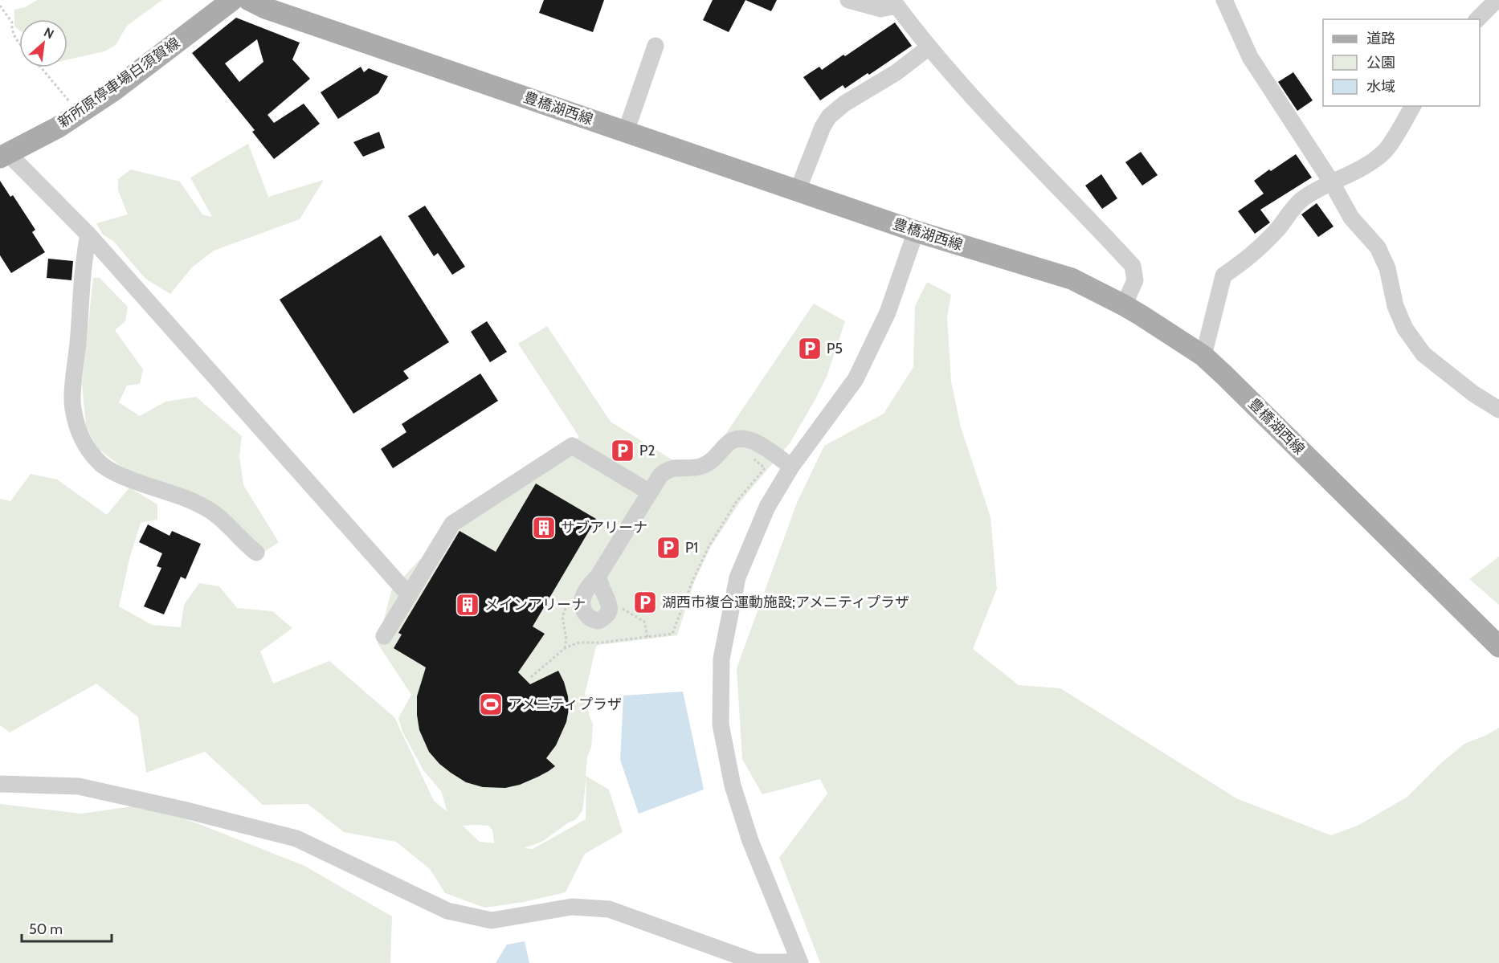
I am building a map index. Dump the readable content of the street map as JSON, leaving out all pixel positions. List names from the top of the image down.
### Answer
{
  "streets": {
    "main road": ["新所原停車場白須賀線", "豊橋湖西線"]
  },
  "places": {
    "parking": [
      "P5",
      "P2",
      "P1",
      "湖西市複合運動施設;アメニティプラザ"
    ],
    "building": ["サブアリーナ", "メインアリーナ"],
    "sports": ["アメニティプラザ"]
  },
  "legend": ["道路", "公園", "水域"],
  "scale_bar": "50 m",
  "north": "top right"
}
